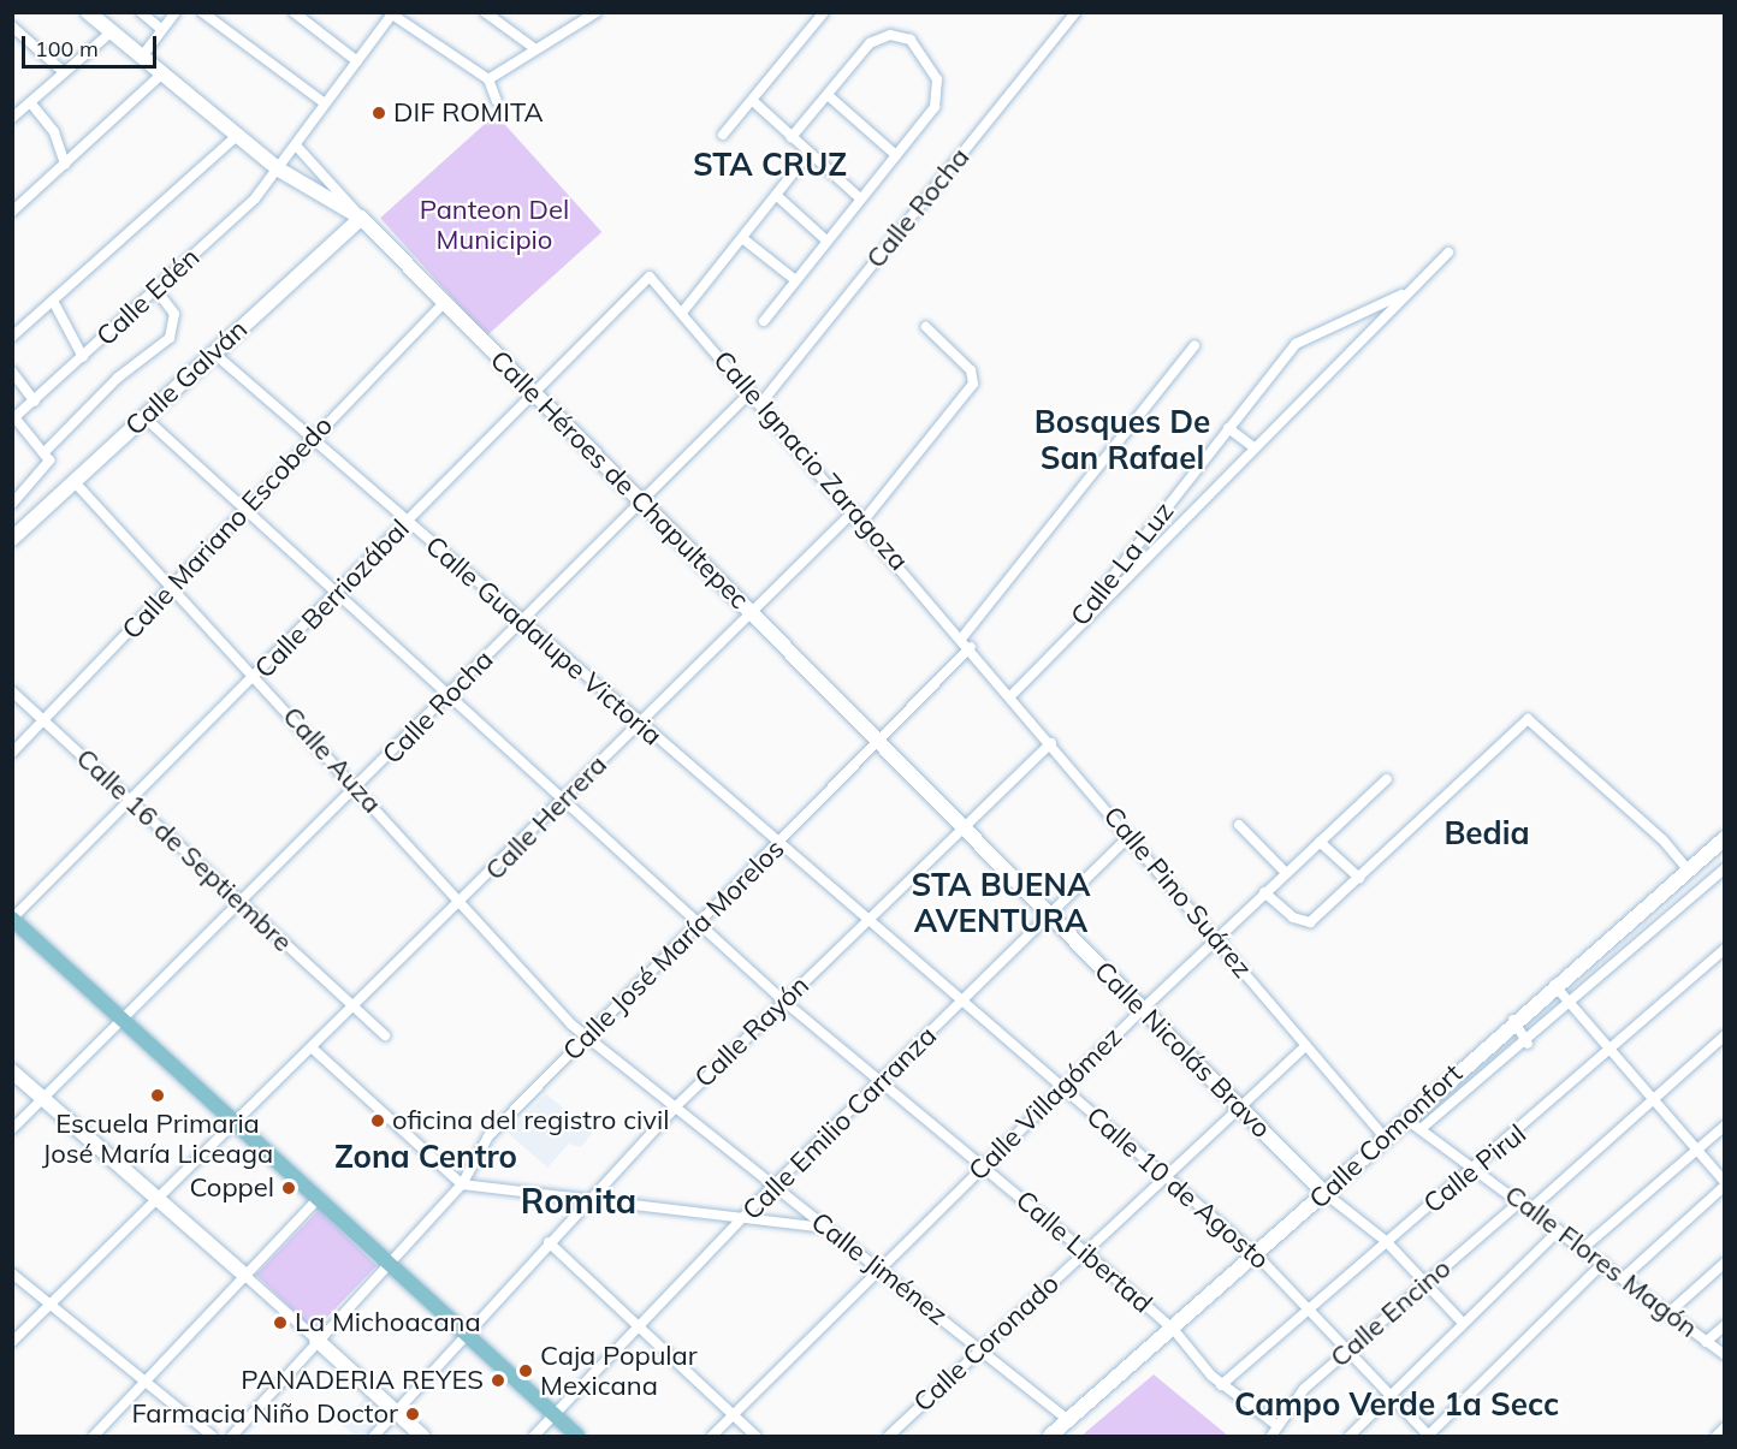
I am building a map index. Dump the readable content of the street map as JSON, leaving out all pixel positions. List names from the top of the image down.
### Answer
{
  "streets": {
    "street": [
      "Calle Rocha",
      "Calle Edén",
      "Calle Galván",
      "Calle Ignacio Zaragoza",
      "Calle Héroes de Chapultepec",
      "Calle Mariano Escobedo",
      "Calle La Luz",
      "Calle Berriozábal",
      "Calle Guadalupe Victoria",
      "Calle Auza",
      "Calle Herrera",
      "Calle 16 de Septiembre",
      "Calle Pino Suárez",
      "Calle José María Morelos",
      "Calle Rayón",
      "Calle Nicolás Bravo",
      "Calle Villagómez",
      "Calle Emilio Carranza",
      "Calle Comonfort",
      "Calle Pirul",
      "Calle 10 de Agosto",
      "Calle Libertad",
      "Calle Flores Magón",
      "Calle Jiménez",
      "Calle Encino",
      "Calle Coronado"
    ]
  },
  "crossings": [
    ["Calle Rocha", "Calle Ignacio Zaragoza"],
    ["Calle Rocha", "Calle Héroes de Chapultepec"],
    ["Calle Rocha", "Calle Guadalupe Victoria"],
    ["Calle Rocha", "Calle Auza"],
    ["Calle Rocha", "Calle 16 de Septiembre"],
    ["Calle Rocha", "Calle Libertad"],
    ["Calle Edén", "Calle Héroes de Chapultepec"],
    ["Calle Galván", "Calle Héroes de Chapultepec"],
    ["Calle Galván", "Calle Guadalupe Victoria"],
    ["Calle Galván", "Calle Auza"],
    ["Calle Galván", "Calle Libertad"],
    ["Calle Ignacio Zaragoza", "Calle Berriozábal"],
    ["Calle Ignacio Zaragoza", "Calle Herrera"],
    ["Calle Ignacio Zaragoza", "Calle Pino Suárez"],
    ["Calle Ignacio Zaragoza", "Calle José María Morelos"],
    ["Calle Héroes de Chapultepec", "Calle Mariano Escobedo"],
    ["Calle Héroes de Chapultepec", "Calle Berriozábal"],
    ["Calle Héroes de Chapultepec", "Calle Herrera"],
    ["Calle Héroes de Chapultepec", "Calle José María Morelos"],
    ["Calle Héroes de Chapultepec", "Calle Nicolás Bravo"],
    ["Calle Mariano Escobedo", "Calle Guadalupe Victoria"],
    ["Calle Mariano Escobedo", "Calle Auza"],
    ["Calle Mariano Escobedo", "Calle 16 de Septiembre"],
    ["Calle Mariano Escobedo", "Calle Libertad"],
    ["Calle La Luz", "Calle Pino Suárez"],
    ["Calle Berriozábal", "Calle Guadalupe Victoria"],
    ["Calle Berriozábal", "Calle Auza"],
    ["Calle Berriozábal", "Calle 16 de Septiembre"],
    ["Calle Berriozábal", "Calle Libertad"],
    ["Calle Guadalupe Victoria", "Calle Herrera"],
    ["Calle Guadalupe Victoria", "Calle José María Morelos"],
    ["Calle Guadalupe Victoria", "Calle 10 de Agosto"],
    ["Calle Auza", "Calle Herrera"],
    ["Calle Auza", "Calle José María Morelos"],
    ["Calle Auza", "Calle Jiménez"],
    ["Calle Herrera", "Calle 16 de Septiembre"],
    ["Calle Herrera", "Calle Libertad"],
    ["Calle Pino Suárez", "Calle José María Morelos"],
    ["Calle Pino Suárez", "Calle Rayón"],
    ["Calle Pino Suárez", "Calle Villagómez"],
    ["Calle Pino Suárez", "Calle Emilio Carranza"],
    ["Calle Pino Suárez", "Calle Comonfort"],
    ["Calle Pino Suárez", "Calle Coronado"],
    ["Calle José María Morelos", "Calle Nicolás Bravo"],
    ["Calle José María Morelos", "Calle 10 de Agosto"],
    ["Calle José María Morelos", "Calle Libertad"],
    ["Calle José María Morelos", "Calle Jiménez"],
    ["Calle Rayón", "Calle Nicolás Bravo"],
    ["Calle Rayón", "Calle 10 de Agosto"],
    ["Calle Rayón", "Calle Libertad"],
    ["Calle Rayón", "Calle Jiménez"],
    ["Calle Nicolás Bravo", "Calle Villagómez"],
    ["Calle Nicolás Bravo", "Calle Emilio Carranza"],
    ["Calle Nicolás Bravo", "Calle Comonfort"],
    ["Calle Nicolás Bravo", "Calle Pirul"],
    ["Calle Nicolás Bravo", "Calle Encino"],
    ["Calle Nicolás Bravo", "Calle Coronado"],
    ["Calle Villagómez", "Calle 10 de Agosto"],
    ["Calle Villagómez", "Calle Libertad"],
    ["Calle Villagómez", "Calle Jiménez"],
    ["Calle Emilio Carranza", "Calle 10 de Agosto"],
    ["Calle Emilio Carranza", "Calle Libertad"],
    ["Calle Emilio Carranza", "Calle Jiménez"],
    ["Calle Comonfort", "Calle 10 de Agosto"],
    ["Calle Comonfort", "Calle Libertad"],
    ["Calle Comonfort", "Calle Flores Magón"],
    ["Calle Comonfort", "Calle Jiménez"],
    ["Calle Pirul", "Calle 10 de Agosto"],
    ["Calle Pirul", "Calle Libertad"],
    ["Calle Pirul", "Calle Flores Magón"],
    ["Calle 10 de Agosto", "Calle Encino"],
    ["Calle 10 de Agosto", "Calle Coronado"],
    ["Calle Libertad", "Calle Encino"],
    ["Calle Libertad", "Calle Coronado"],
    ["Calle Flores Magón", "Calle Encino"],
    ["Calle Jiménez", "Calle Coronado"]
  ],
  "districts": [
    "STA CRUZ",
    "Bosques De San Rafael",
    "Bedia",
    "STA BUENA AVENTURA",
    "Zona Centro",
    "Romita",
    "Campo Verde 1a Secc"
  ],
  "parks": ["Panteon Del Municipio"],
  "places": [
    "DIF ROMITA",
    "Escuela Primaria José María Liceaga",
    "oficina del registro civil",
    "Coppel",
    "La Michoacana",
    "Caja Popular Mexicana",
    "PANADERIA REYES",
    "Farmacia Niño Doctor"
  ],
  "scale_bar": "100 m"
}
